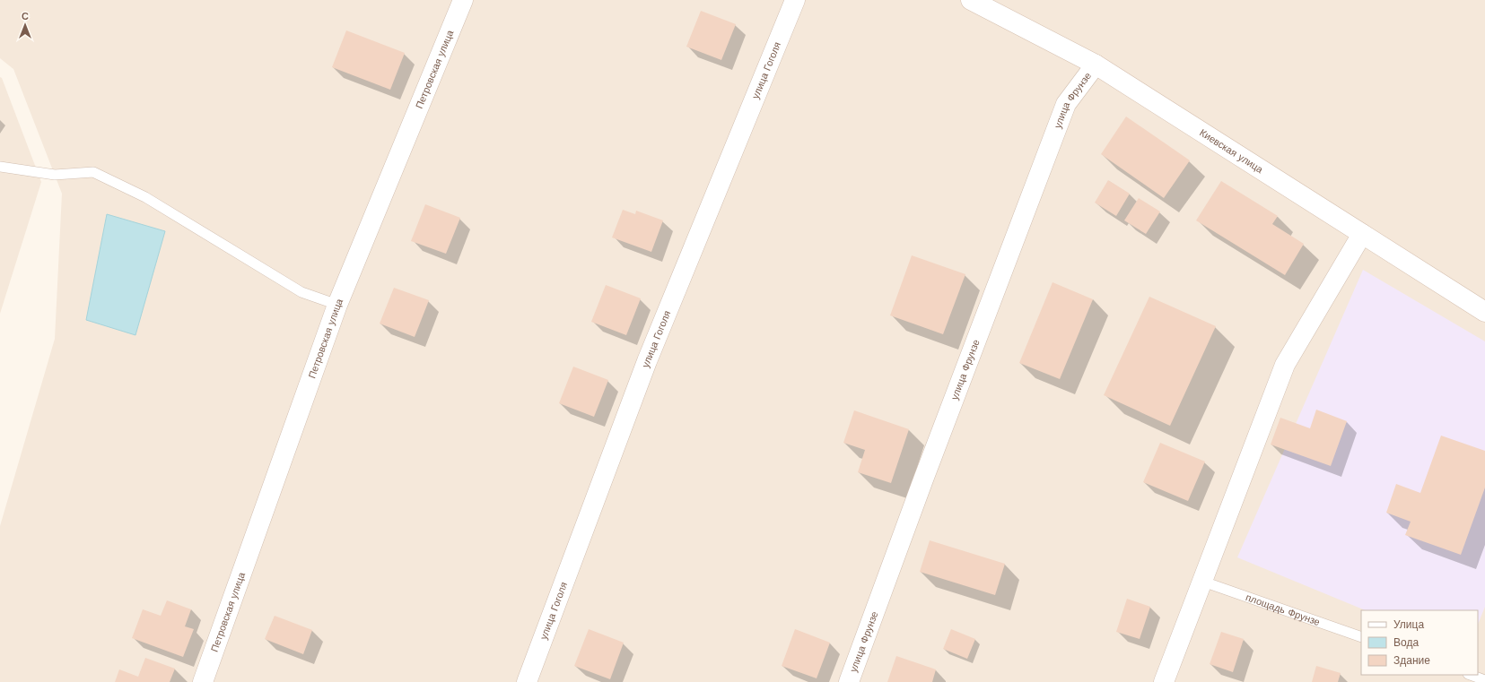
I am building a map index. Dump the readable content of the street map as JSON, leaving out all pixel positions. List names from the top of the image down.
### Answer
{
  "streets": {
    "street": [
      "Петровская улица",
      "улица Гоголя",
      "улица Фрунзе",
      "Киевская улица"
    ],
    "lane": ["площадь Фрунзе"]
  },
  "crossings": [
    ["улица Фрунзе", "Киевская улица"]
  ],
  "legend": ["Улица", "Вода", "Здание"],
  "north": "top"
}
